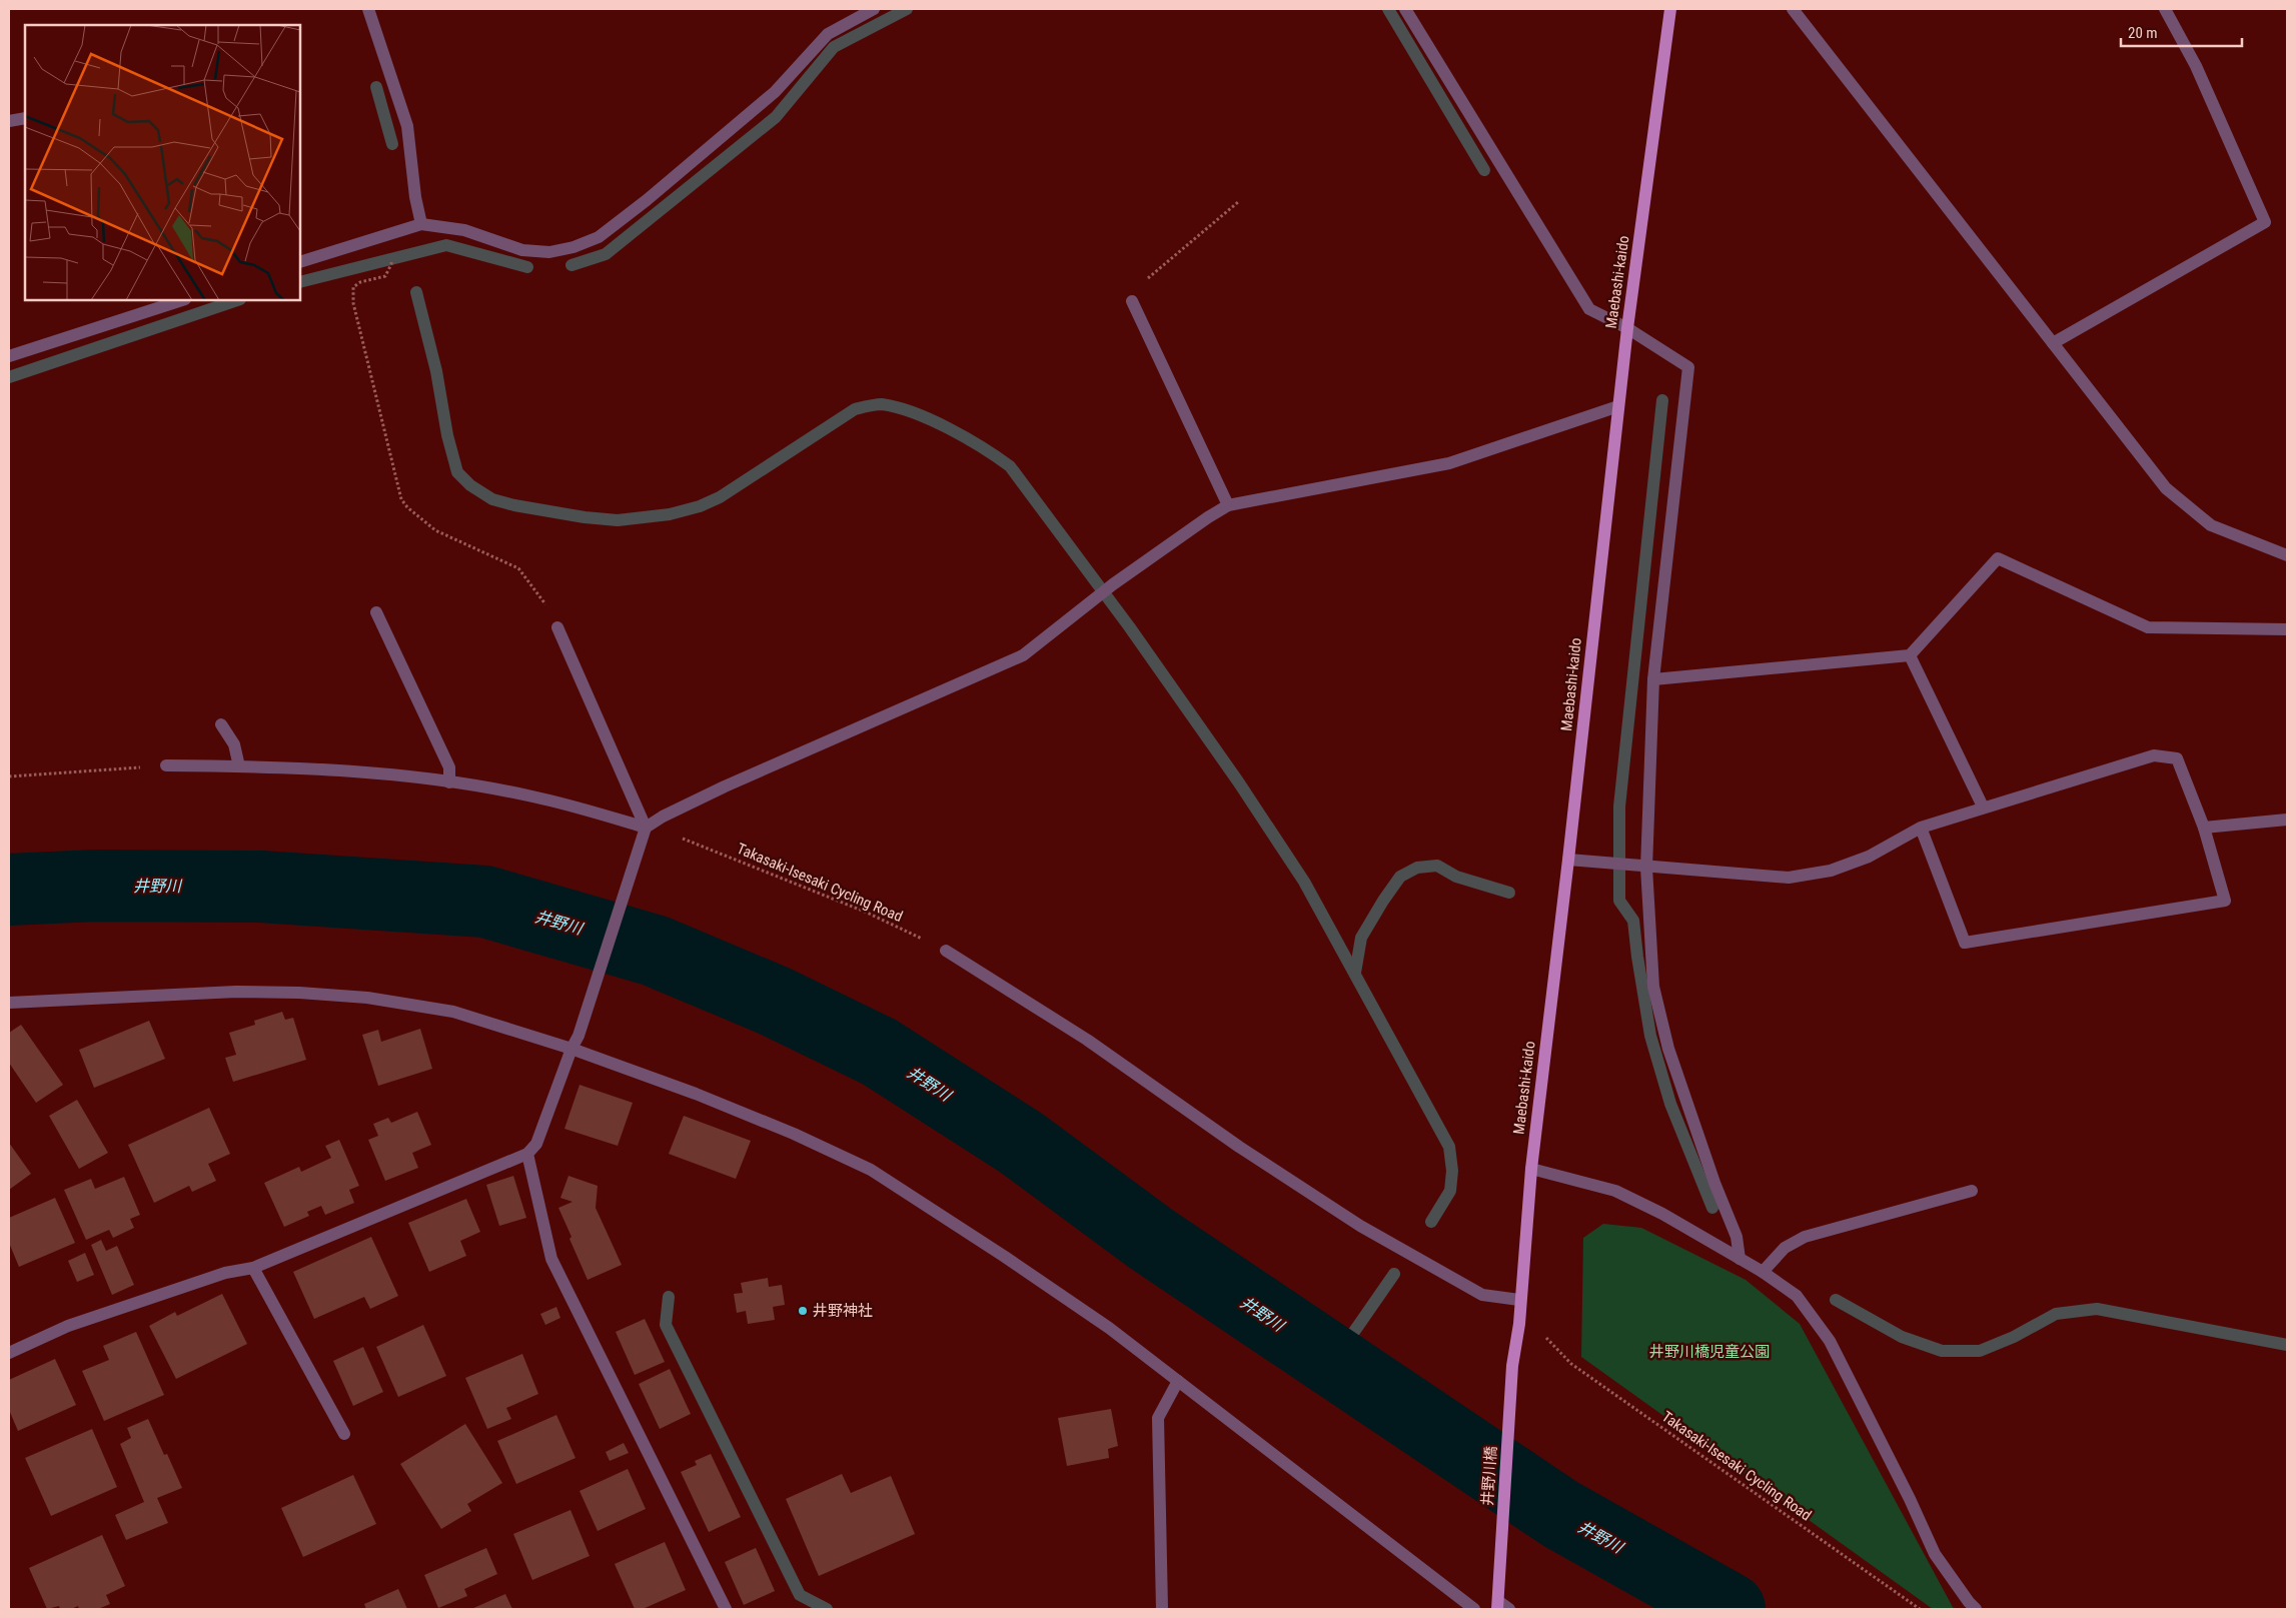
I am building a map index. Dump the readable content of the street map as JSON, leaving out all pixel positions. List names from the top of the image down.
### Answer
{
  "streets": {
    "main road": ["Maebashi-kaido", "井野川橋"],
    "path": ["Takasaki-Isesaki Cycling Road"]
  },
  "crossings": [
    ["Maebashi-kaido", "井野川橋"]
  ],
  "water": ["井野川"],
  "parks": ["井野川橋児童公園"],
  "places": ["井野神社"],
  "scale_bar": "20 m"
}
